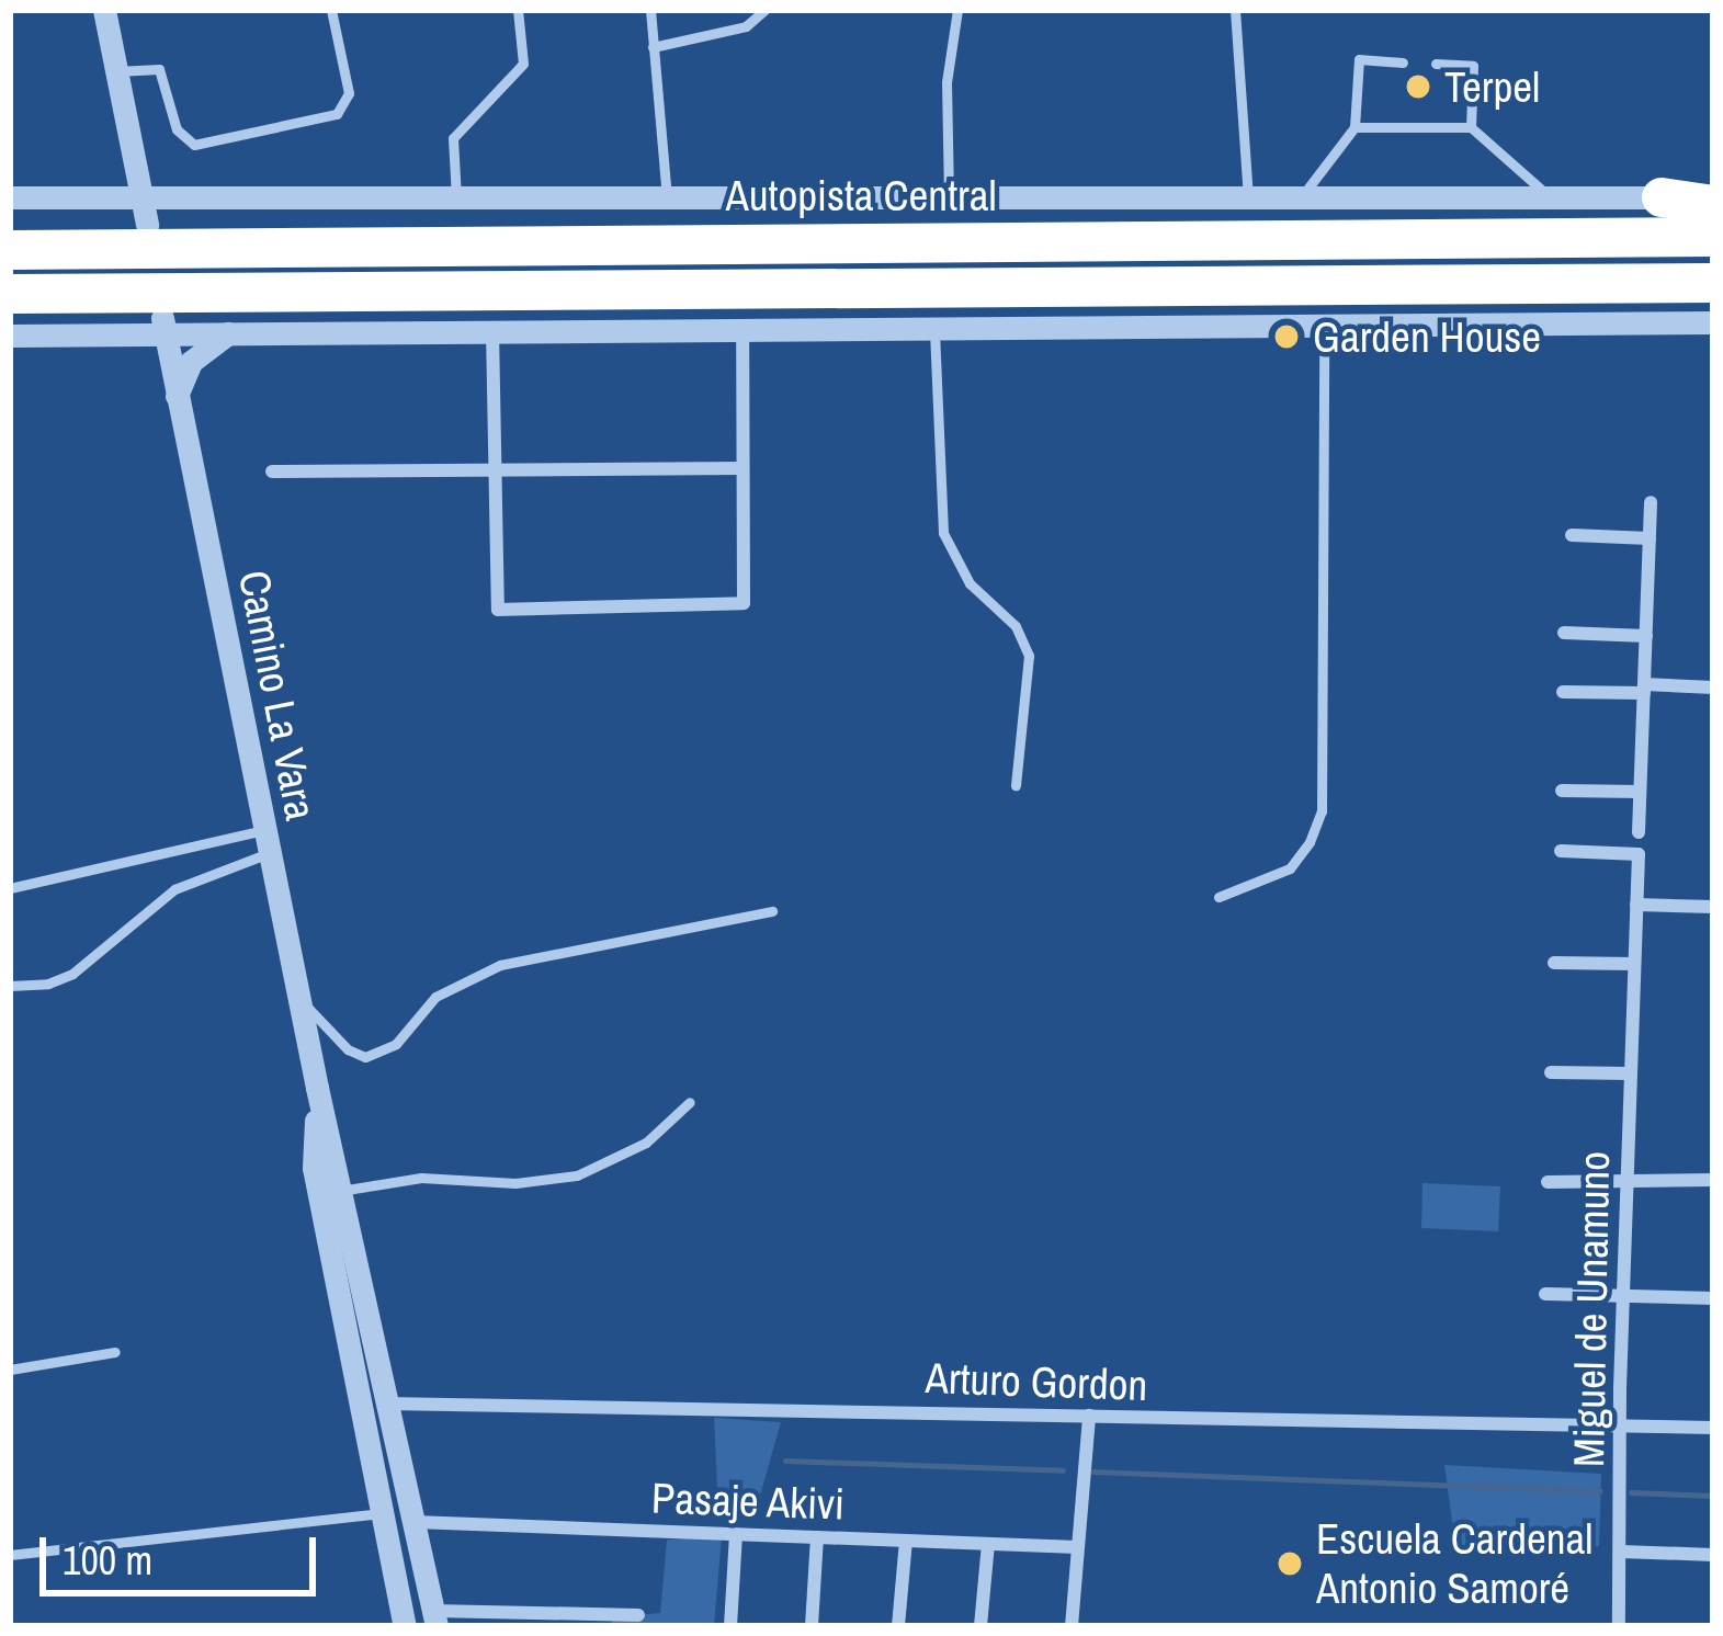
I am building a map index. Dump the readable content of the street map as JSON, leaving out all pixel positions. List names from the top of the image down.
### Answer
{
  "streets": {
    "highway": ["Autopista Central"],
    "street": [
      "Camino La Vara",
      "Miguel de Unamuno",
      "Arturo Gordon",
      "Pasaje Akivi"
    ]
  },
  "crossings": [
    ["Camino La Vara", "Arturo Gordon"],
    ["Camino La Vara", "Pasaje Akivi"],
    ["Miguel de Unamuno", "Arturo Gordon"]
  ],
  "places": ["Terpel", "Garden House", "Escuela Cardenal Antonio Samoré"],
  "scale_bar": "100 m"
}
